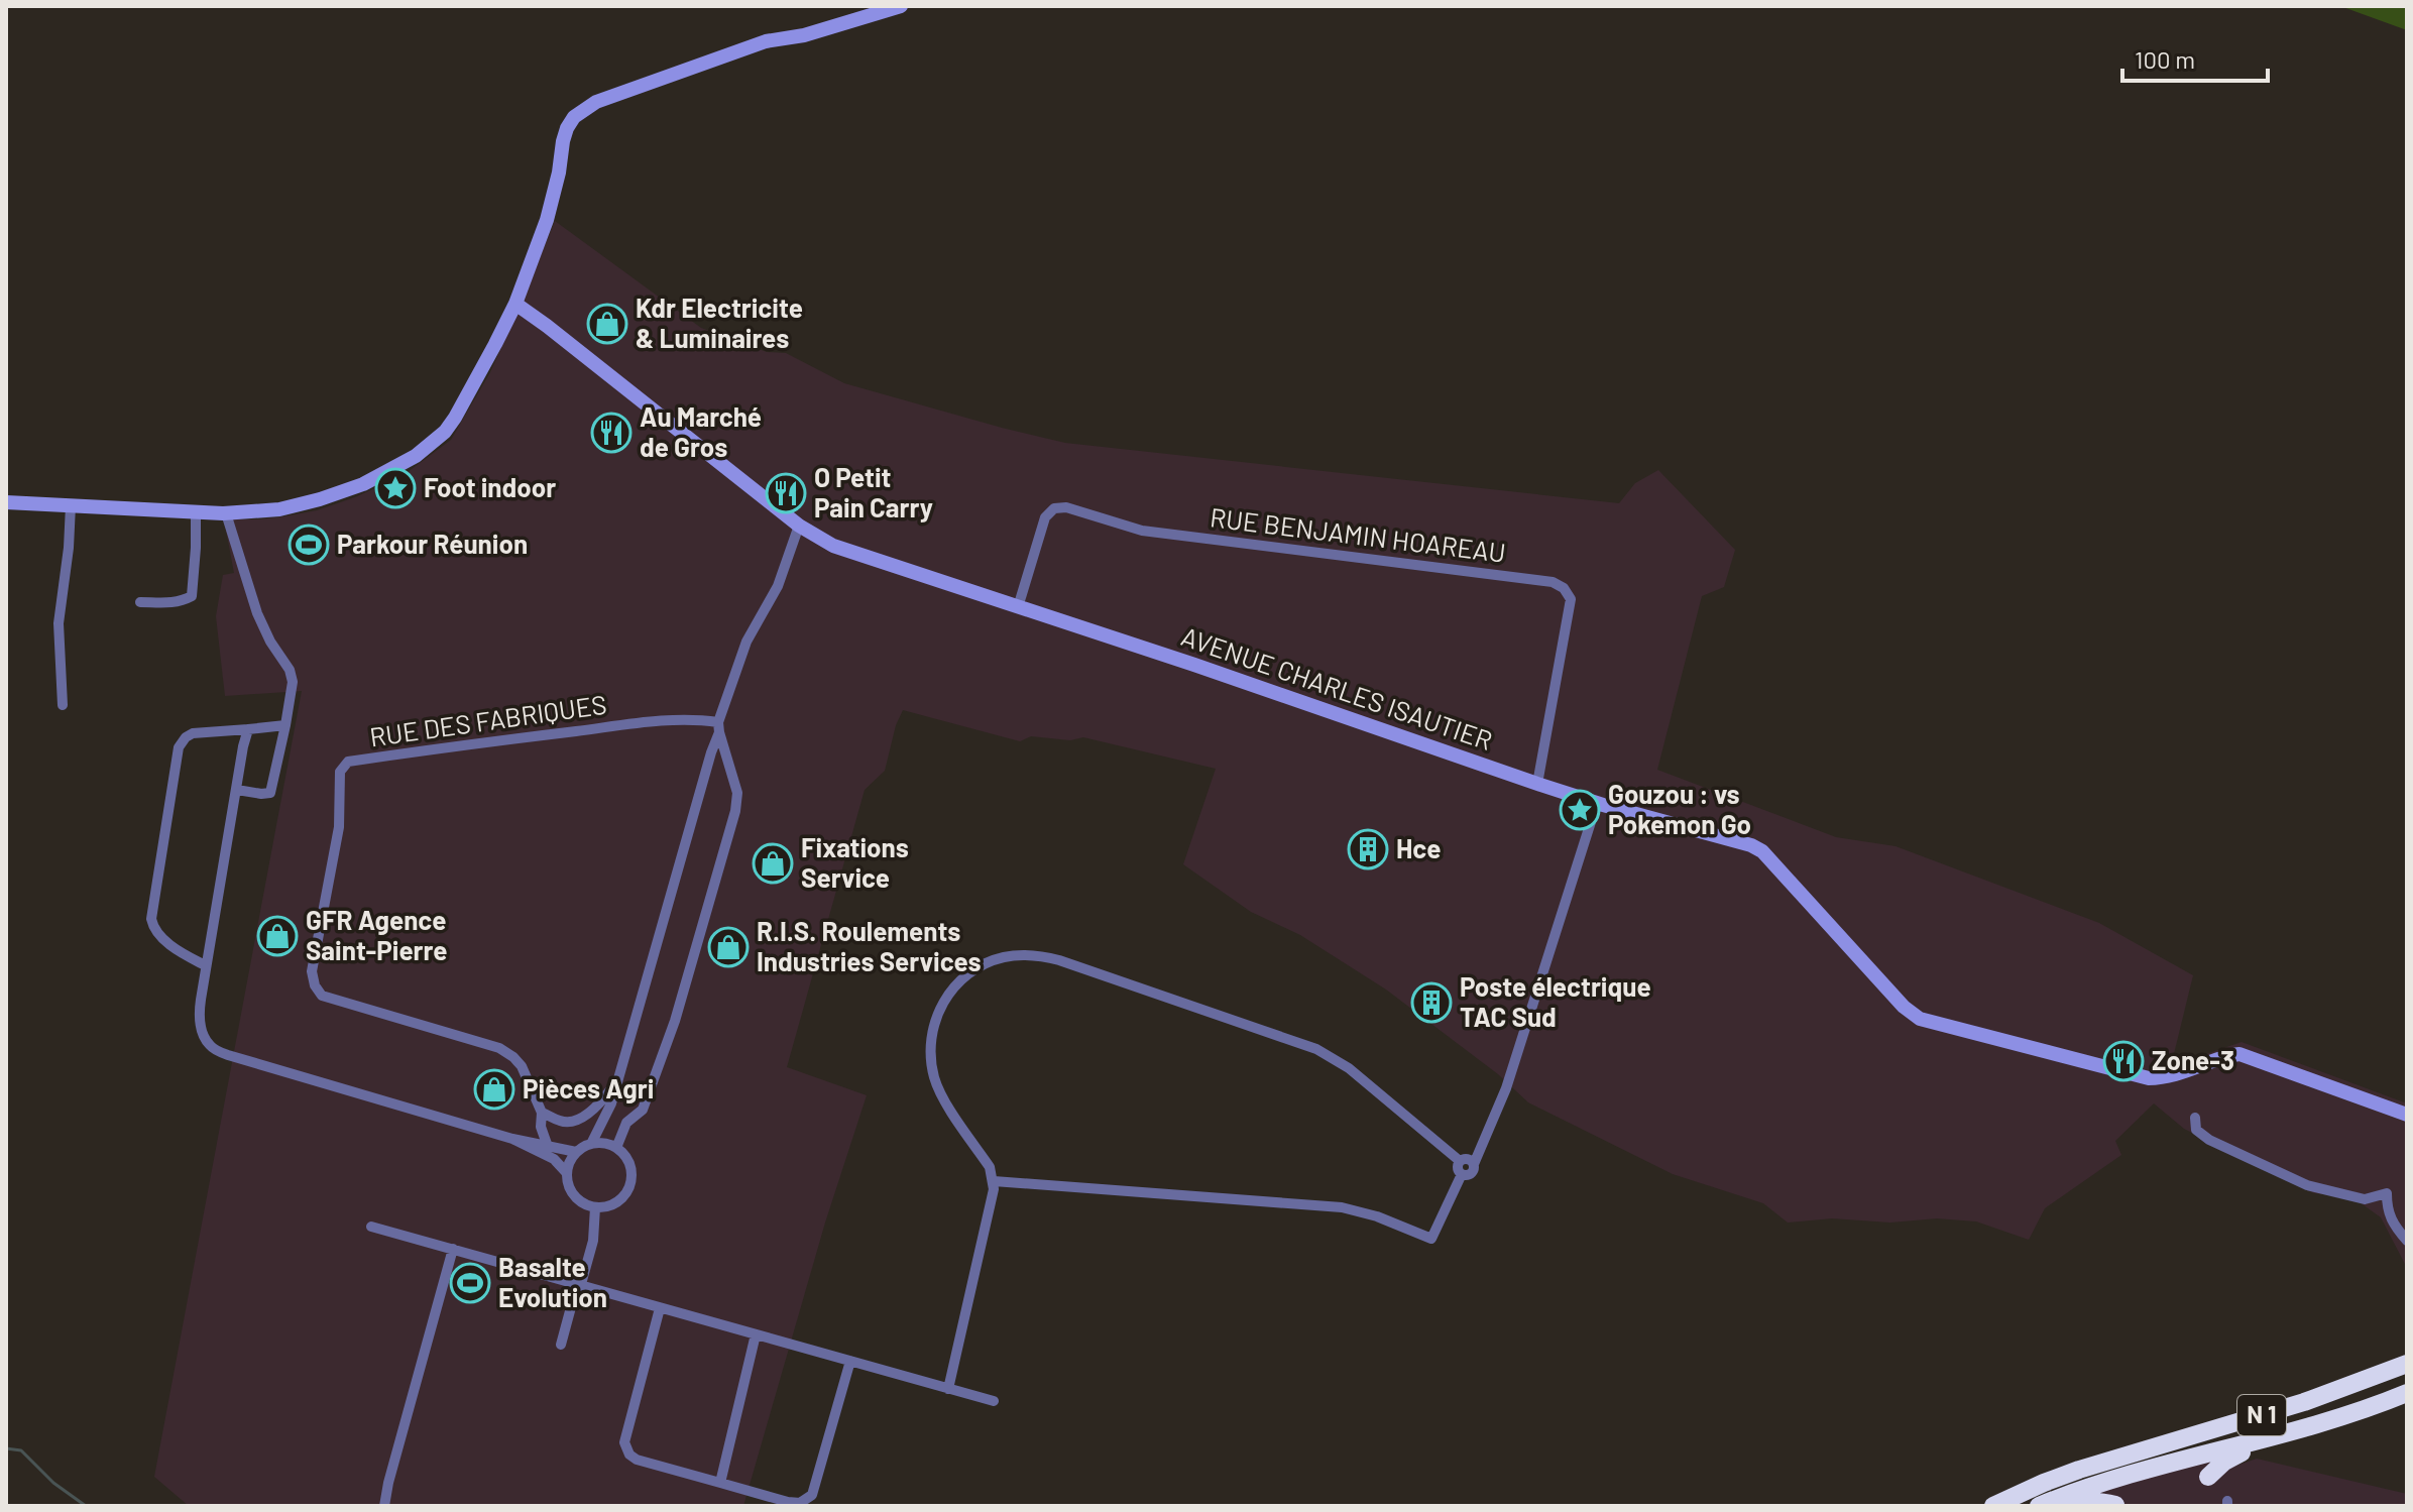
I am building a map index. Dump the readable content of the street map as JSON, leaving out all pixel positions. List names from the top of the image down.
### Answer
{
  "streets": {
    "highway": ["N 1"],
    "street": ["RUE BENJAMIN HOAREAU", "AVENUE CHARLES ISAUTIER", "RUE DES FABRIQUES"]
  },
  "crossings": [
    ["RUE BENJAMIN HOAREAU", "AVENUE CHARLES ISAUTIER"]
  ],
  "places": {
    "shop": [
      "Kdr Electricite & Luminaires",
      "Fixations Service",
      "GFR Agence Saint-Pierre",
      "R.I.S. Roulements Industries Services",
      "Pièces Agri"
    ],
    "restaurant": ["Au Marché de Gros", "O Petit Pain Carry", "Zone-3"],
    "place": ["Foot indoor", "Gouzou : vs Pokemon Go"],
    "sports": ["Parkour Réunion", "Basalte Evolution"],
    "building": ["Hce", "Poste électrique TAC Sud"]
  },
  "scale_bar": "100 m"
}
